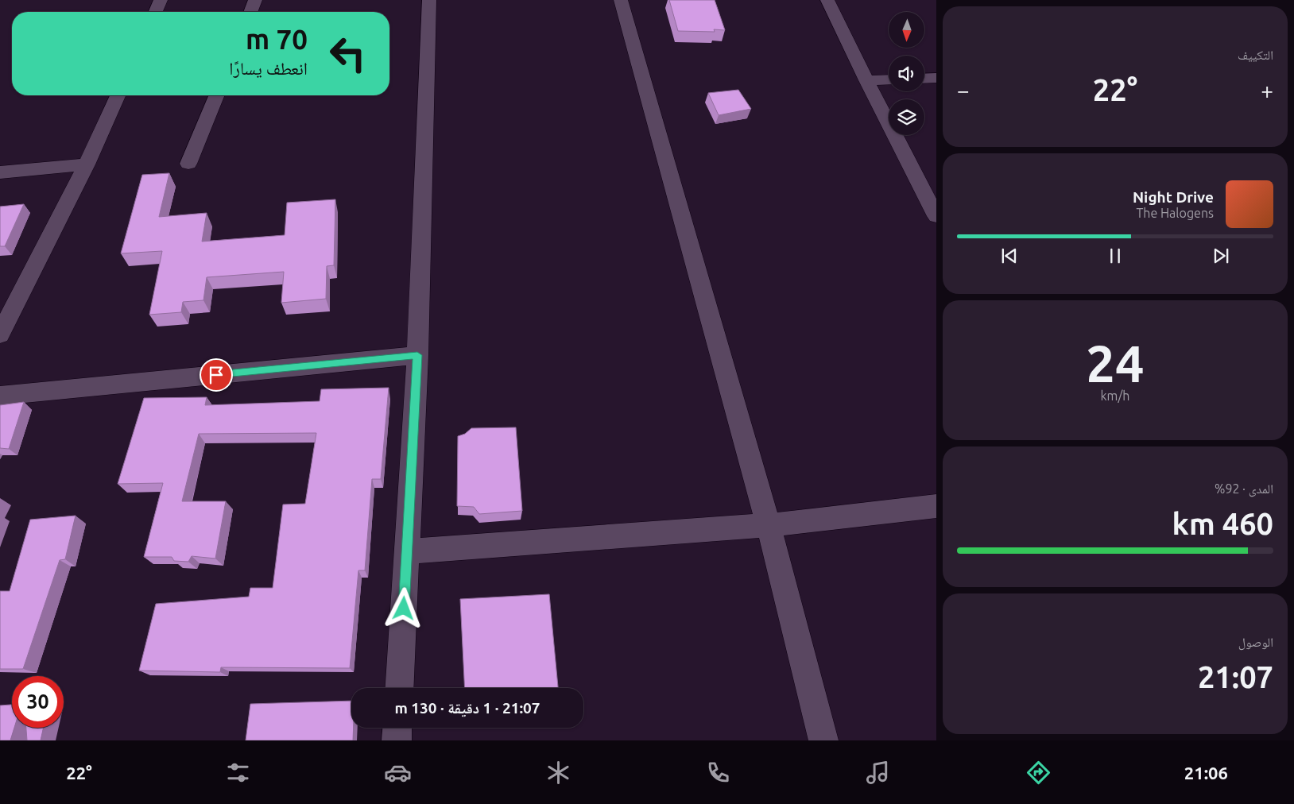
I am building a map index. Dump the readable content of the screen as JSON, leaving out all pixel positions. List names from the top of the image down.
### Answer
{
  "north": "bottom",
  "page": {
    "tile": [
      "التكييف",
      ["24", "km/h"],
      ["المدى · 92%", "460 km"],
      ["الوصول", "21:07"]
    ],
    "turn": ["70 m", "انعطف يسارًا"],
    "heat": ["−", "22°", "+"],
    "song": ["Night Drive", "The Halogens"],
    "limit": "30",
    "trip": "21:07 · 1 دقيقة · 130 m",
    "tabs": ["21:06", "22°"]
  }
}
